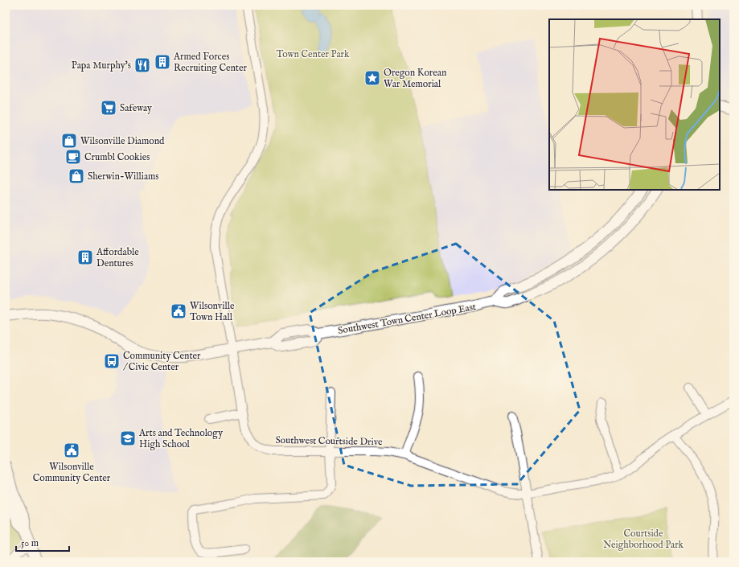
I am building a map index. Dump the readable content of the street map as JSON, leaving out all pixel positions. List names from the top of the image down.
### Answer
{
  "streets": {
    "main road": ["Southwest Town Center Loop East"],
    "street": ["Southwest Courtside Drive"]
  },
  "crossings": [
    ["Southwest Town Center Loop East", "Southwest Courtside Drive"]
  ],
  "parks": ["Town Center Park", "Courtside Neighborhood Park"],
  "places": {
    "building": ["Armed Forces Recruiting Center", "Affordable Dentures"],
    "restaurant": ["Papa Murphy's"],
    "place": ["Oregon Korean War Memorial"],
    "supermarket": ["Safeway"],
    "shop": ["Wilsonville Diamond", "Sherwin-Williams"],
    "cafe": ["Crumbl Cookies"],
    "public building": ["Wilsonville Town Hall", "Wilsonville Community Center"],
    "bus stop": ["Community Center / Civic Center"],
    "school or university": ["Arts and Technology High School"]
  },
  "scale_bar": "50 m"
}
